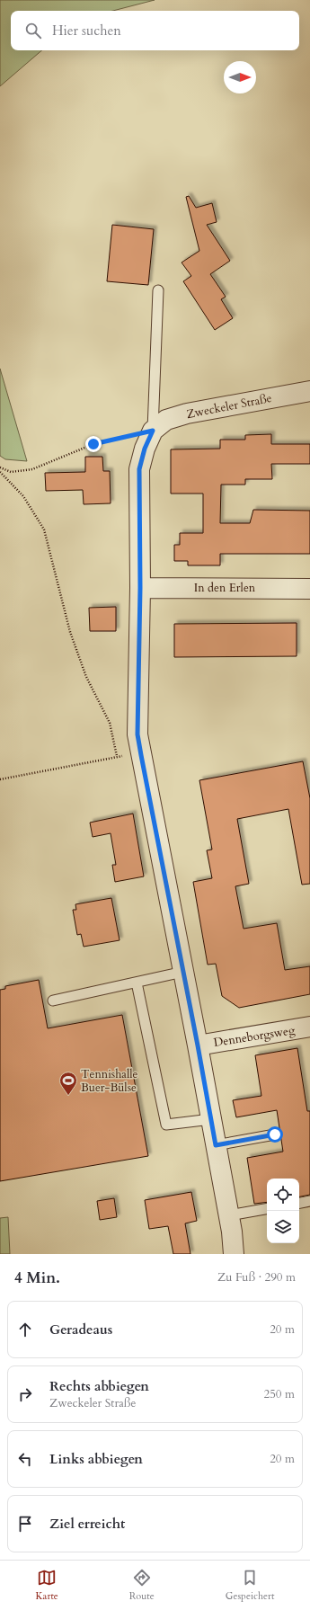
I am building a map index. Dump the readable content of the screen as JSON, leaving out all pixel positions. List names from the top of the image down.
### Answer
{
  "streets": {
    "street": ["Zweckeler Straße", "In den Erlen", "Denneborgsweg"]
  },
  "crossings": [
    ["Zweckeler Straße", "In den Erlen"],
    ["Zweckeler Straße", "Denneborgsweg"]
  ],
  "places": {
    "sports": ["Tennishalle Buer-Bülse"]
  },
  "north": "right",
  "page": {
    "search": "Hier suchen",
    "heading": ["4 Min.", "Zu Fuß · 290 m"],
    "list": [
      ["Geradeaus", "20 m"],
      ["Rechts abbiegen", "Zweckeler Straße", "250 m"],
      ["Links abbiegen", "20 m"],
      "Ziel erreicht"
    ],
    "nav": ["Karte", "Route", "Gespeichert"]
  }
}
